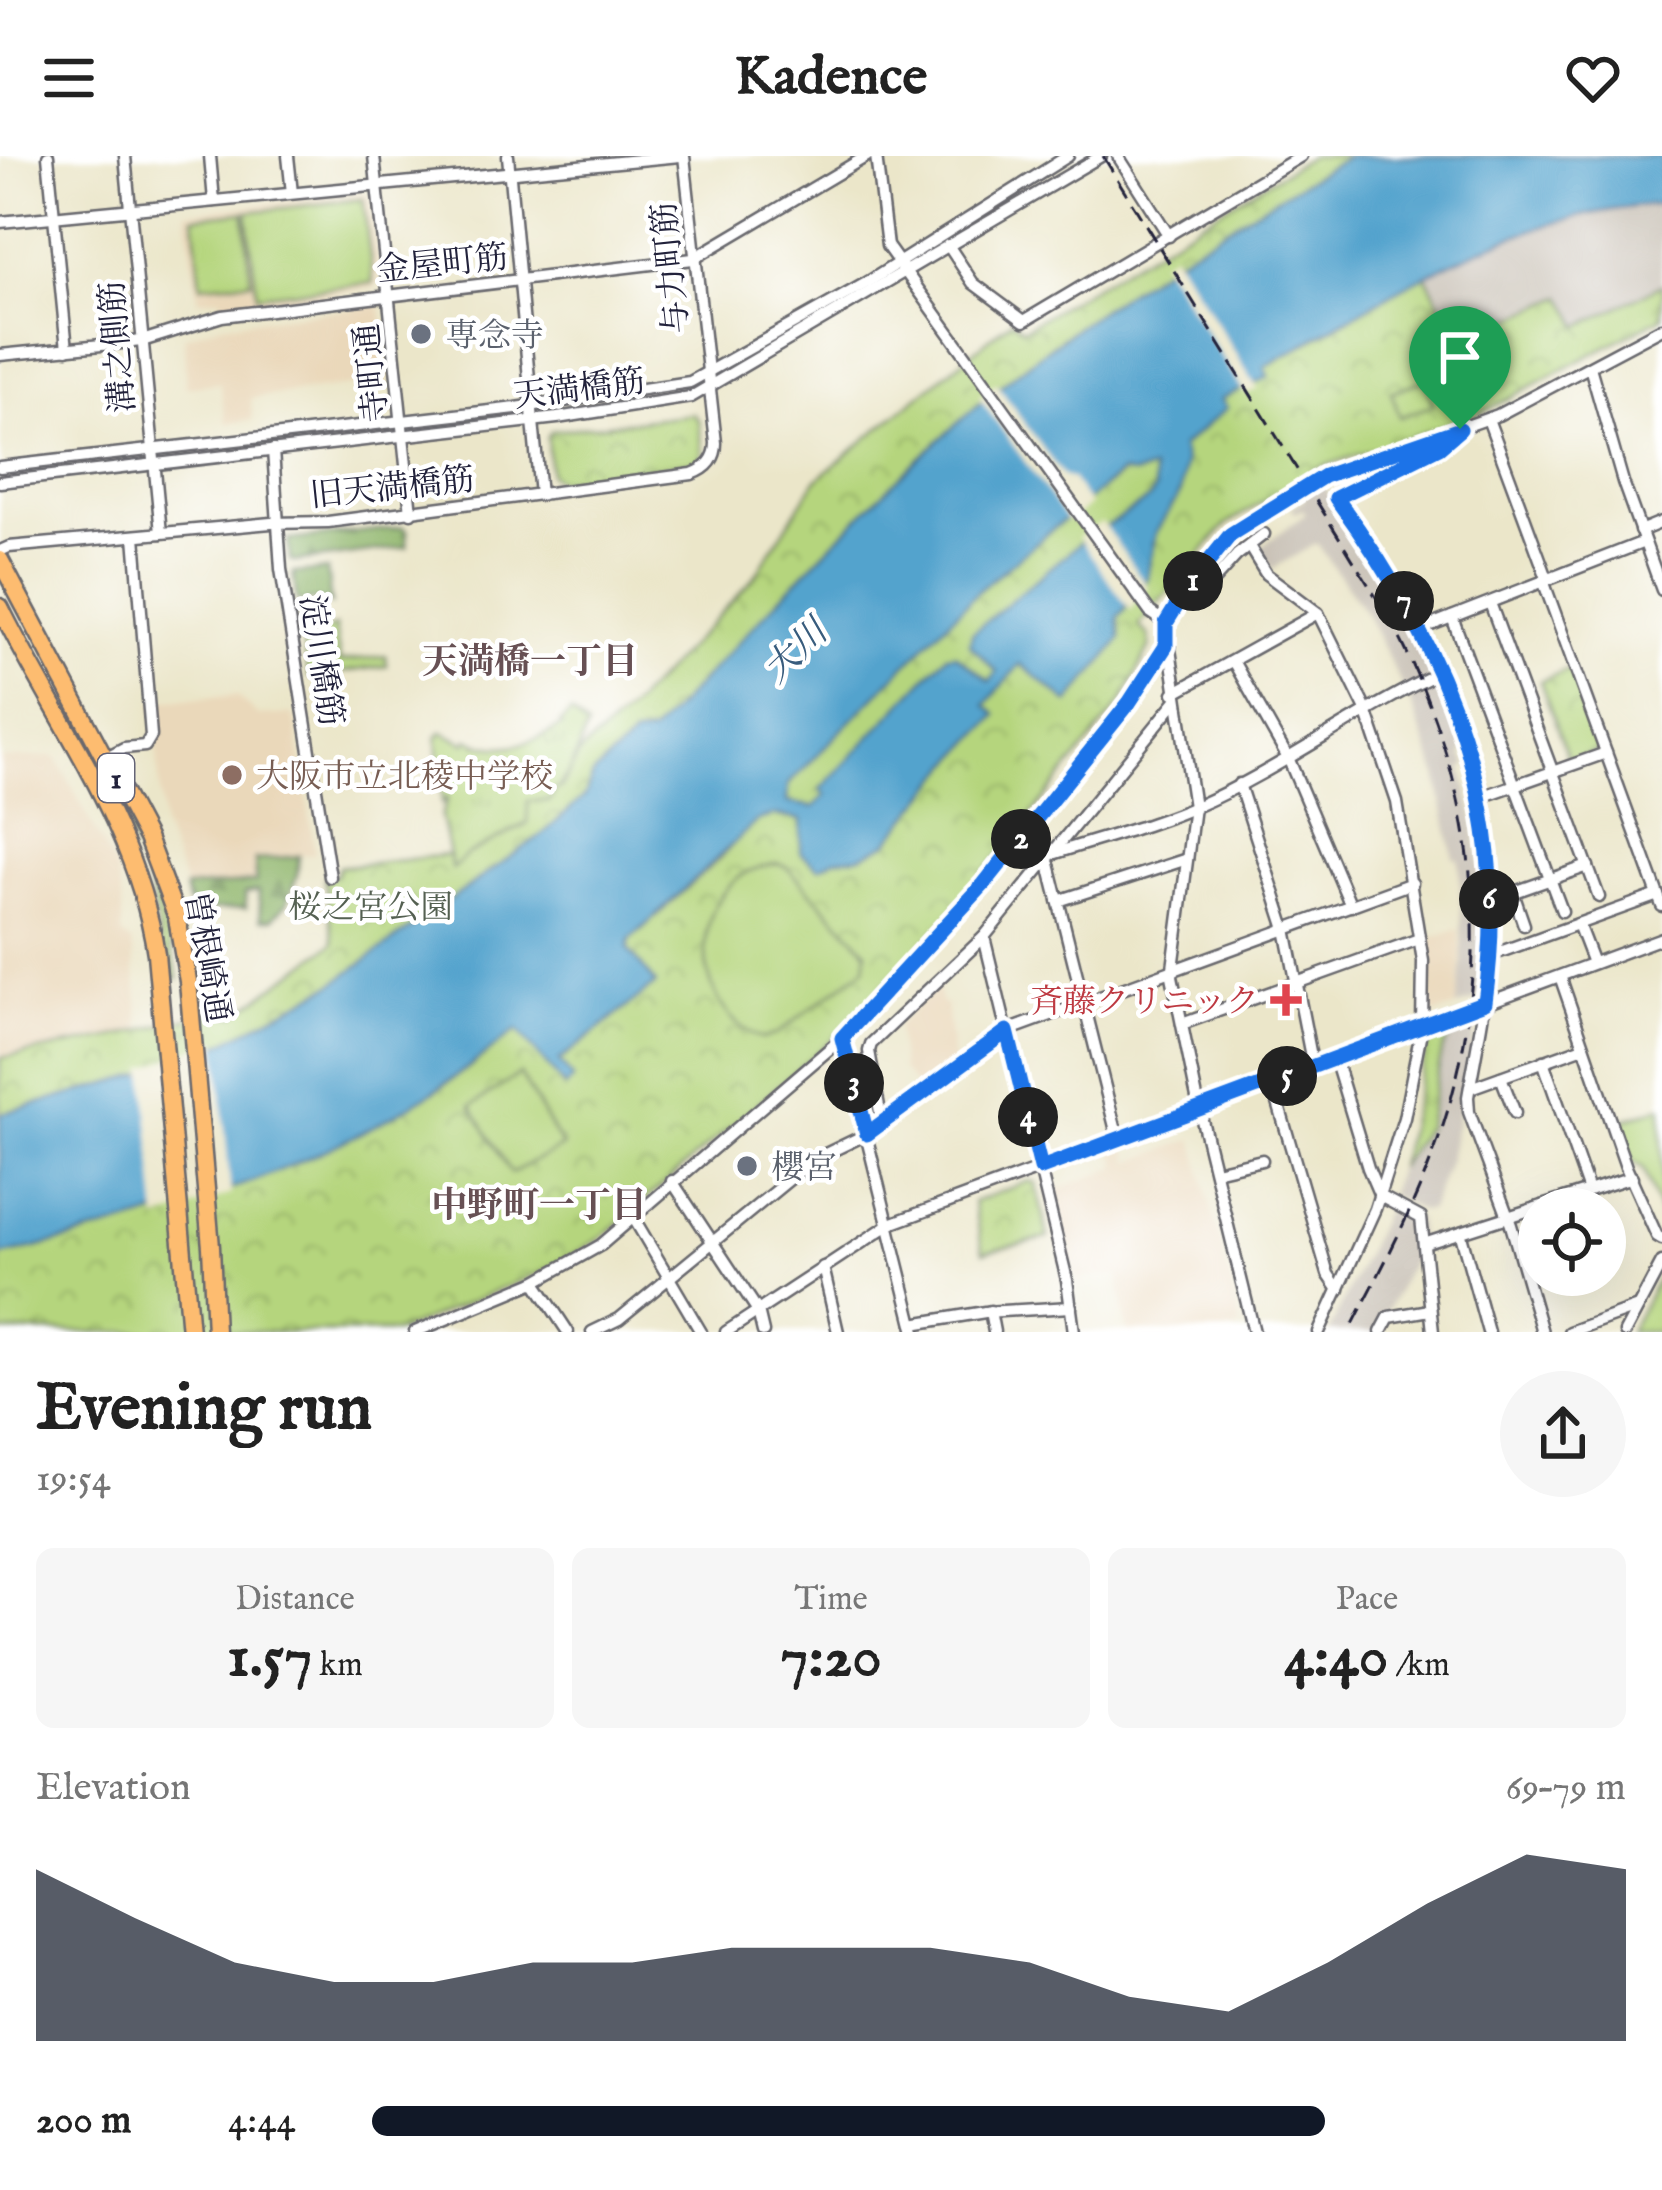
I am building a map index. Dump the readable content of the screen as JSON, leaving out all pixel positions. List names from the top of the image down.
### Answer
{
  "streets": {
    "highway": ["1", "曽根崎通"],
    "street": [
      "金屋町筋",
      "与力町筋",
      "溝之側筋",
      "寺町通",
      "天満橋筋",
      "旧天満橋筋",
      "淀川橋筋"
    ]
  },
  "crossings": [
    ["金屋町筋", "与力町筋"],
    ["金屋町筋", "溝之側筋"],
    ["金屋町筋", "寺町通"],
    ["与力町筋", "天満橋筋"],
    ["与力町筋", "旧天満橋筋"],
    ["溝之側筋", "天満橋筋"],
    ["溝之側筋", "旧天満橋筋"],
    ["寺町通", "天満橋筋"],
    ["寺町通", "旧天満橋筋"],
    ["天満橋筋", "旧天満橋筋"],
    ["天満橋筋", "淀川橋筋"],
    ["旧天満橋筋", "淀川橋筋"],
    ["旧天満橋筋", "曽根崎通"]
  ],
  "districts": ["天満橋一丁目", "中野町一丁目"],
  "water": ["大川"],
  "parks": ["桜之宮公園"],
  "places": {
    "other": ["専念寺", "大阪市立北稜中学校", "櫻宮"],
    "health": ["斉藤クリニック"]
  },
  "page": {
    "header": "Kadence",
    "pins": [
      "1",
      "7",
      "2",
      "6",
      "5",
      "3",
      "4"
    ],
    "heading": ["Evening run", "19:54"],
    "stats": [
      ["Distance", "1.57 km"],
      ["Time", "7:20"],
      ["Pace", "4:40 /km"]
    ],
    "chart": ["Elevation", "69–79 m"],
    "list": [
      {
        "name": "200 m",
        "note": "4:44"
      }
    ]
  }
}
